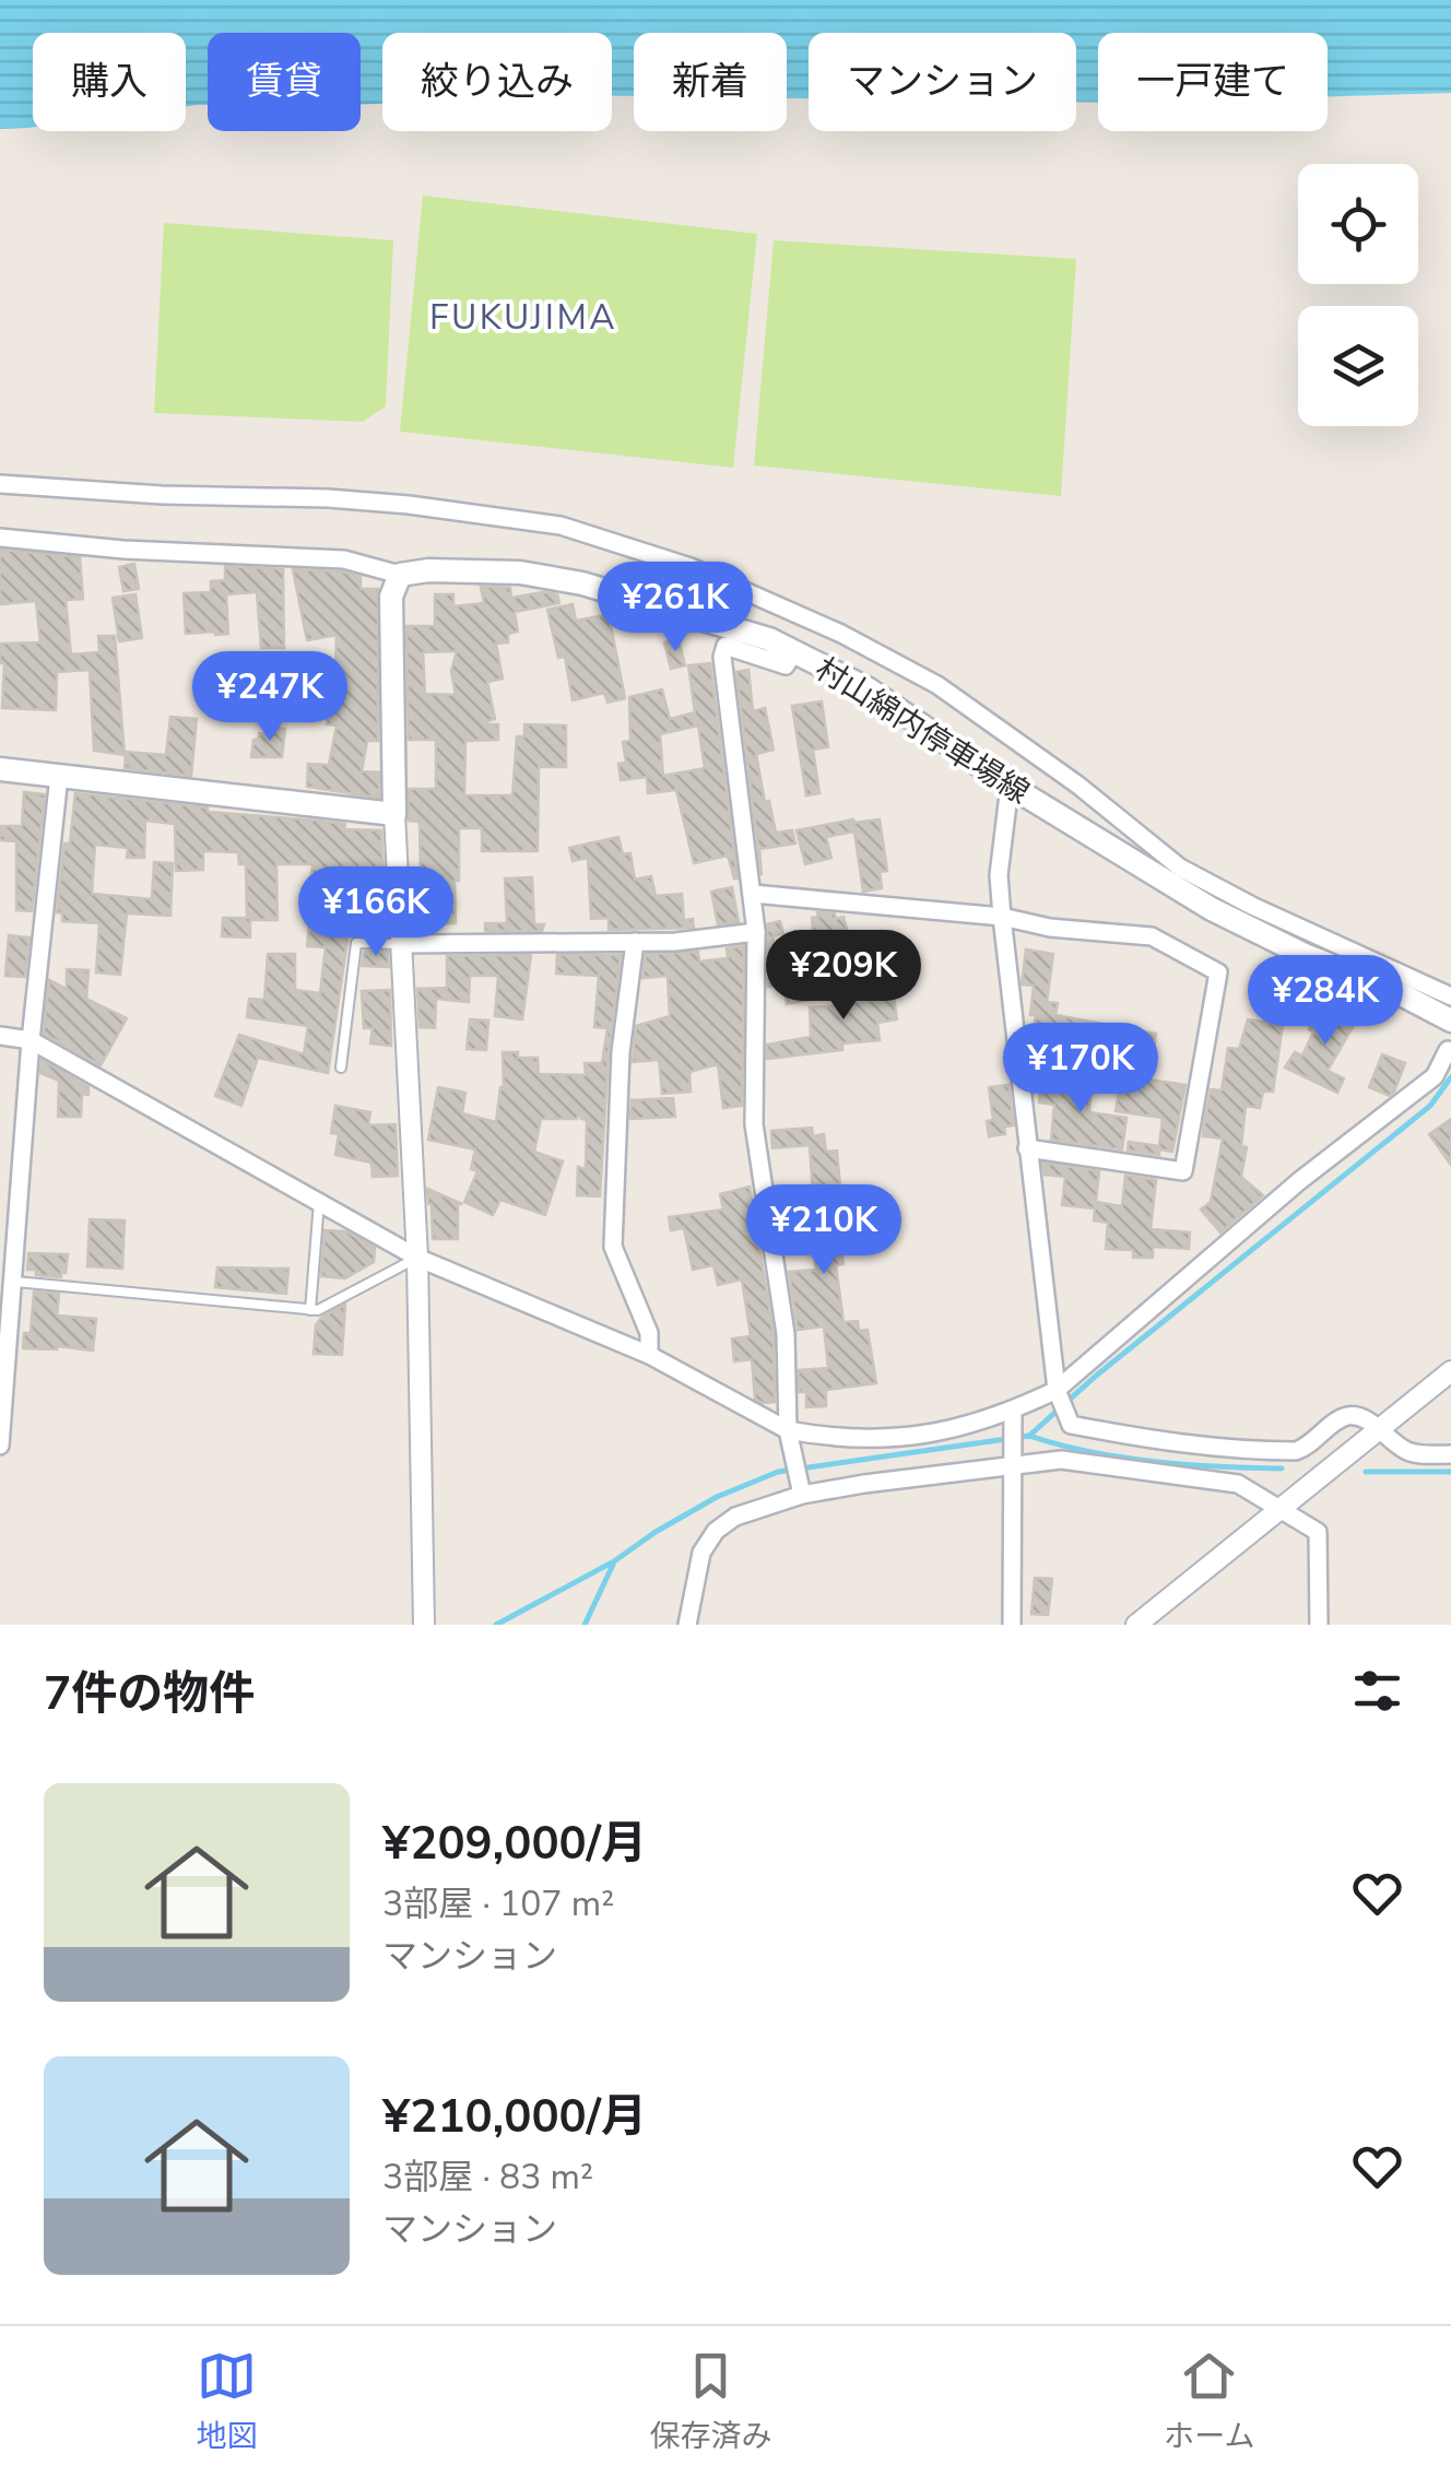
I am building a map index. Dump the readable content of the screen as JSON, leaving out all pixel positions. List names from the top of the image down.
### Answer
{
  "streets": {
    "main road": ["村山綿内停車場線"]
  },
  "districts": ["FUKUJIMA"],
  "page": {
    "chip": [
      "購入",
      "賃貸",
      "絞り込み",
      "新着",
      "マンション",
      "一戸建て"
    ],
    "price": [
      "¥261K",
      "¥247K",
      "¥166K",
      "¥209K",
      "¥284K",
      "¥170K",
      "¥210K"
    ],
    "heading": "7件の物件",
    "list": [
      {
        "name": "¥209,000/月",
        "note": "3部屋 · 107 m² · マンション"
      },
      {
        "name": "¥210,000/月",
        "note": "3部屋 · 83 m² · マンション"
      }
    ],
    "tabs": ["地図", "保存済み", "ホーム"]
  }
}
